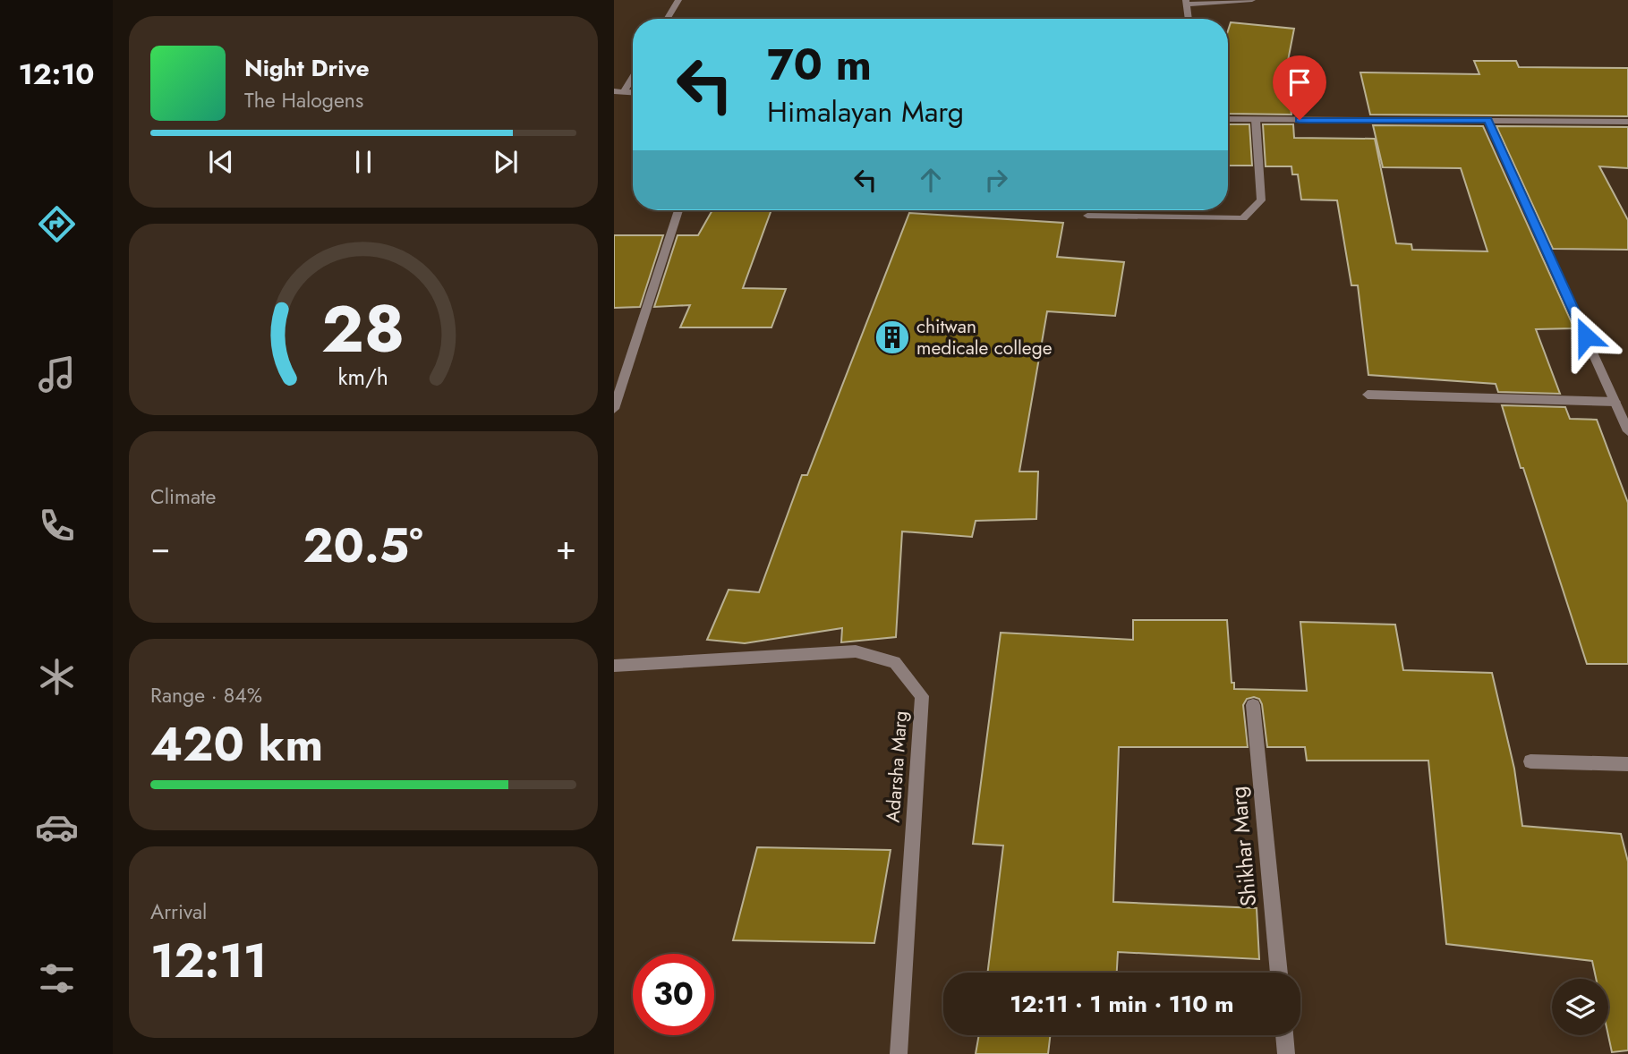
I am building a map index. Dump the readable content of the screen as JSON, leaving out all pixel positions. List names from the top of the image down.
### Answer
{
  "streets": {
    "street": ["Adarsha Marg", "Shikhar Marg"]
  },
  "places": {
    "building": ["chitwan medicale college"]
  },
  "page": {
    "tabs": "12:10",
    "turn": ["70 m", "Himalayan Marg"],
    "song": ["Night Drive", "The Halogens"],
    "tile": [
      "Climate",
      ["Range · 84%", "420 km"],
      ["Arrival", "12:11"]
    ],
    "heat": ["−", "20.5°", "+"],
    "limit": "30",
    "trip": "12:11 · 1 min · 110 m",
    "gauge": ["28", "km/h"]
  }
}
